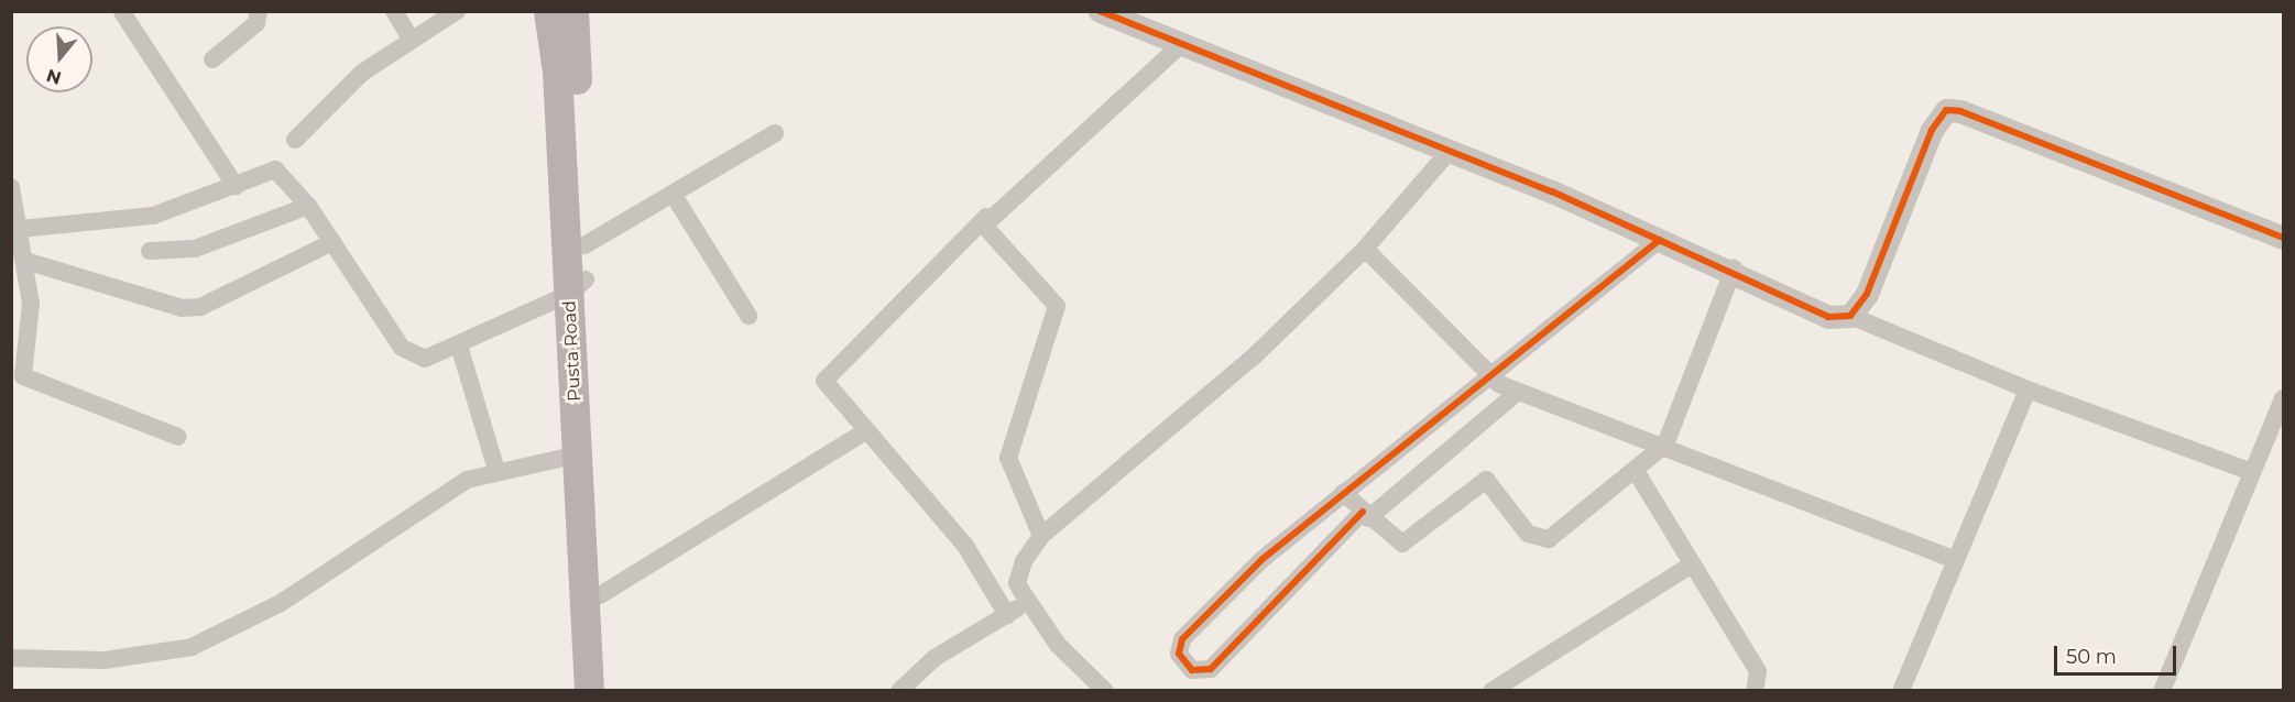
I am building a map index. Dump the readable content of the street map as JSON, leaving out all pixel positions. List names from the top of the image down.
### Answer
{
  "streets": {
    "main road": ["Pusta Road"]
  },
  "scale_bar": "50 m",
  "north": "bottom"
}
